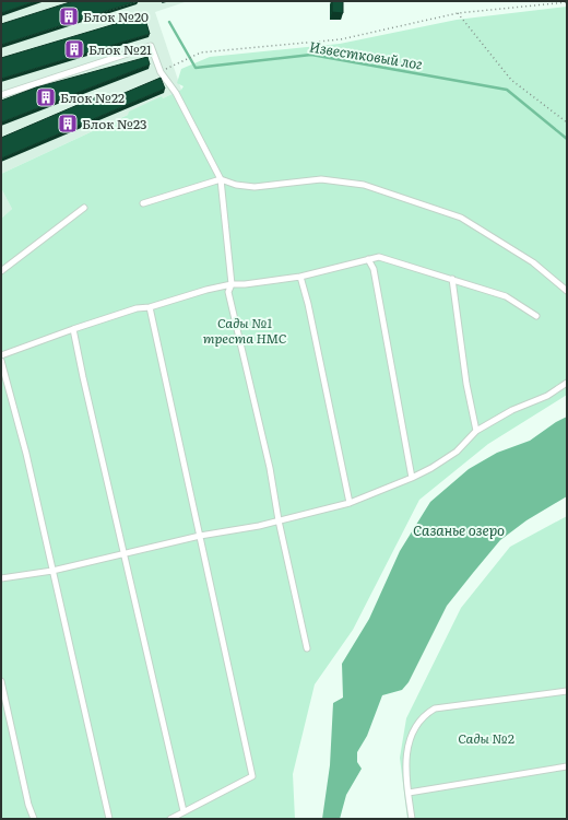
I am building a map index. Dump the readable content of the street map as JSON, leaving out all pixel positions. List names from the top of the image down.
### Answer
{
  "water": ["Известковый лог", "Сазанье озеро"],
  "parks": ["Сады №1 треста НМС", "Сады №2"],
  "places": {
    "building": [
      "Блок №20",
      "Блок №21",
      "Блок №22",
      "Блок №23"
    ]
  }
}
